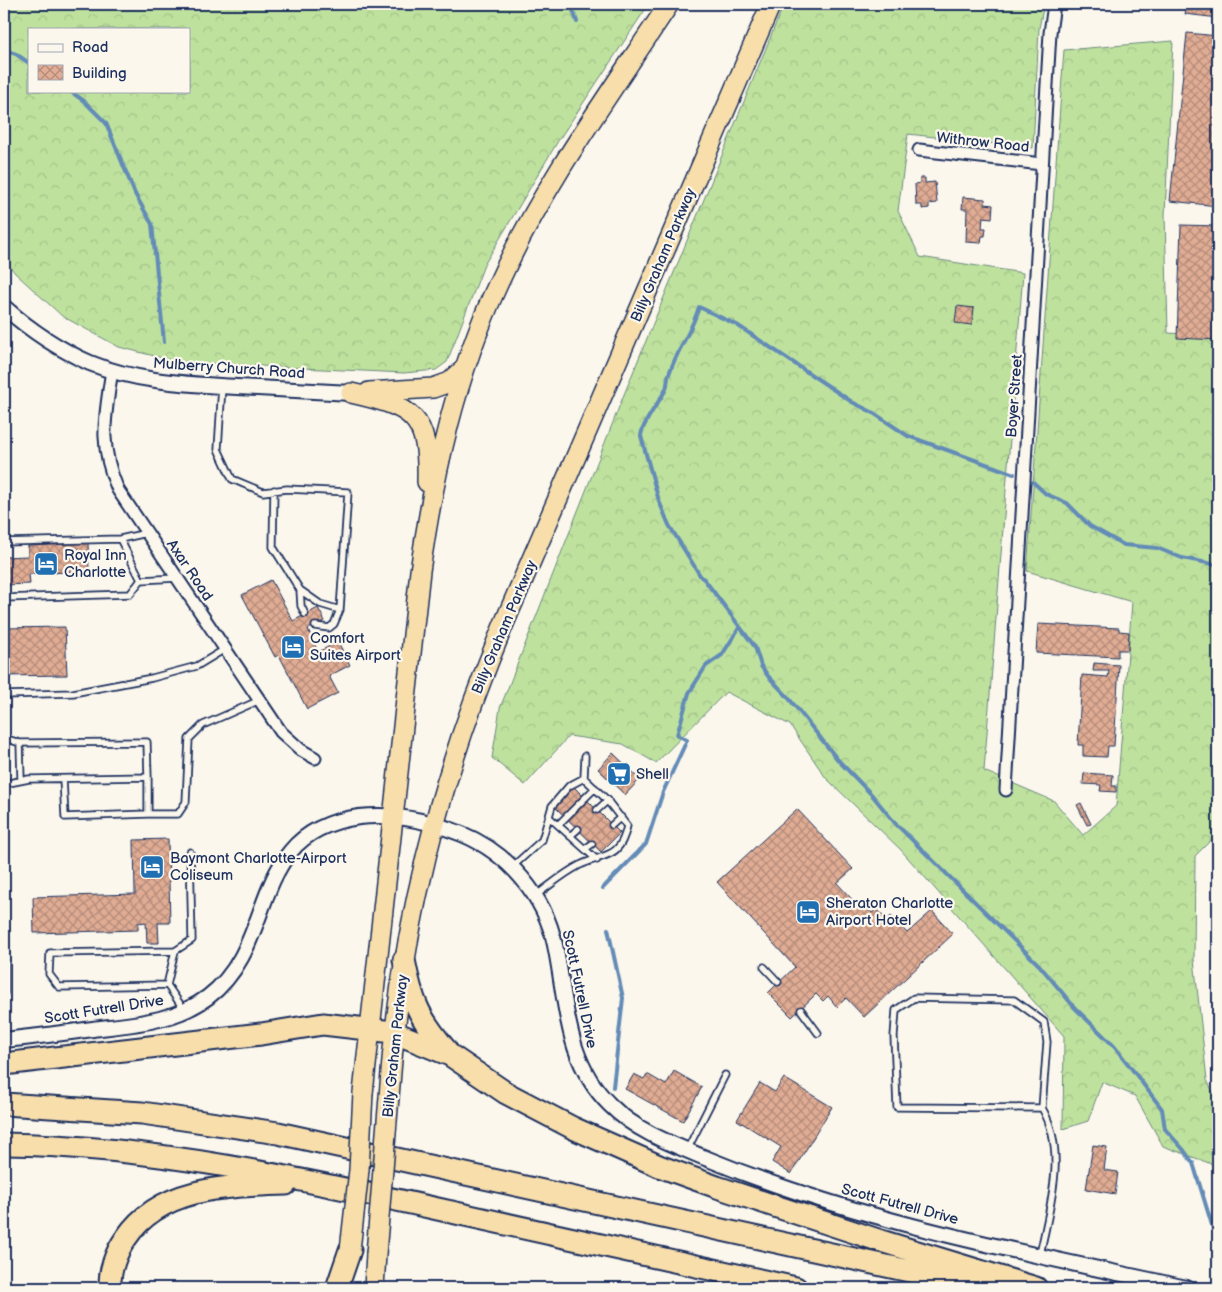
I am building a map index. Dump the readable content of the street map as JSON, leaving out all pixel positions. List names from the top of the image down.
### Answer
{
  "streets": {
    "highway": ["Billy Graham Parkway"],
    "street": [
      "Withrow Road",
      "Mulberry Church Road",
      "Boyer Street",
      "Axar Road",
      "Scott Futrell Drive"
    ]
  },
  "crossings": [
    ["Withrow Road", "Boyer Street"],
    ["Billy Graham Parkway", "Scott Futrell Drive"],
    ["Mulberry Church Road", "Axar Road"]
  ],
  "places": {
    "hotel": [
      "Royal Inn Charlotte",
      "Comfort Suites Airport",
      "Baymont Charlotte-Airport Coliseum",
      "Sheraton Charlotte Airport Hotel"
    ],
    "supermarket": ["Shell"]
  },
  "legend": ["Road", "Building"]
}
